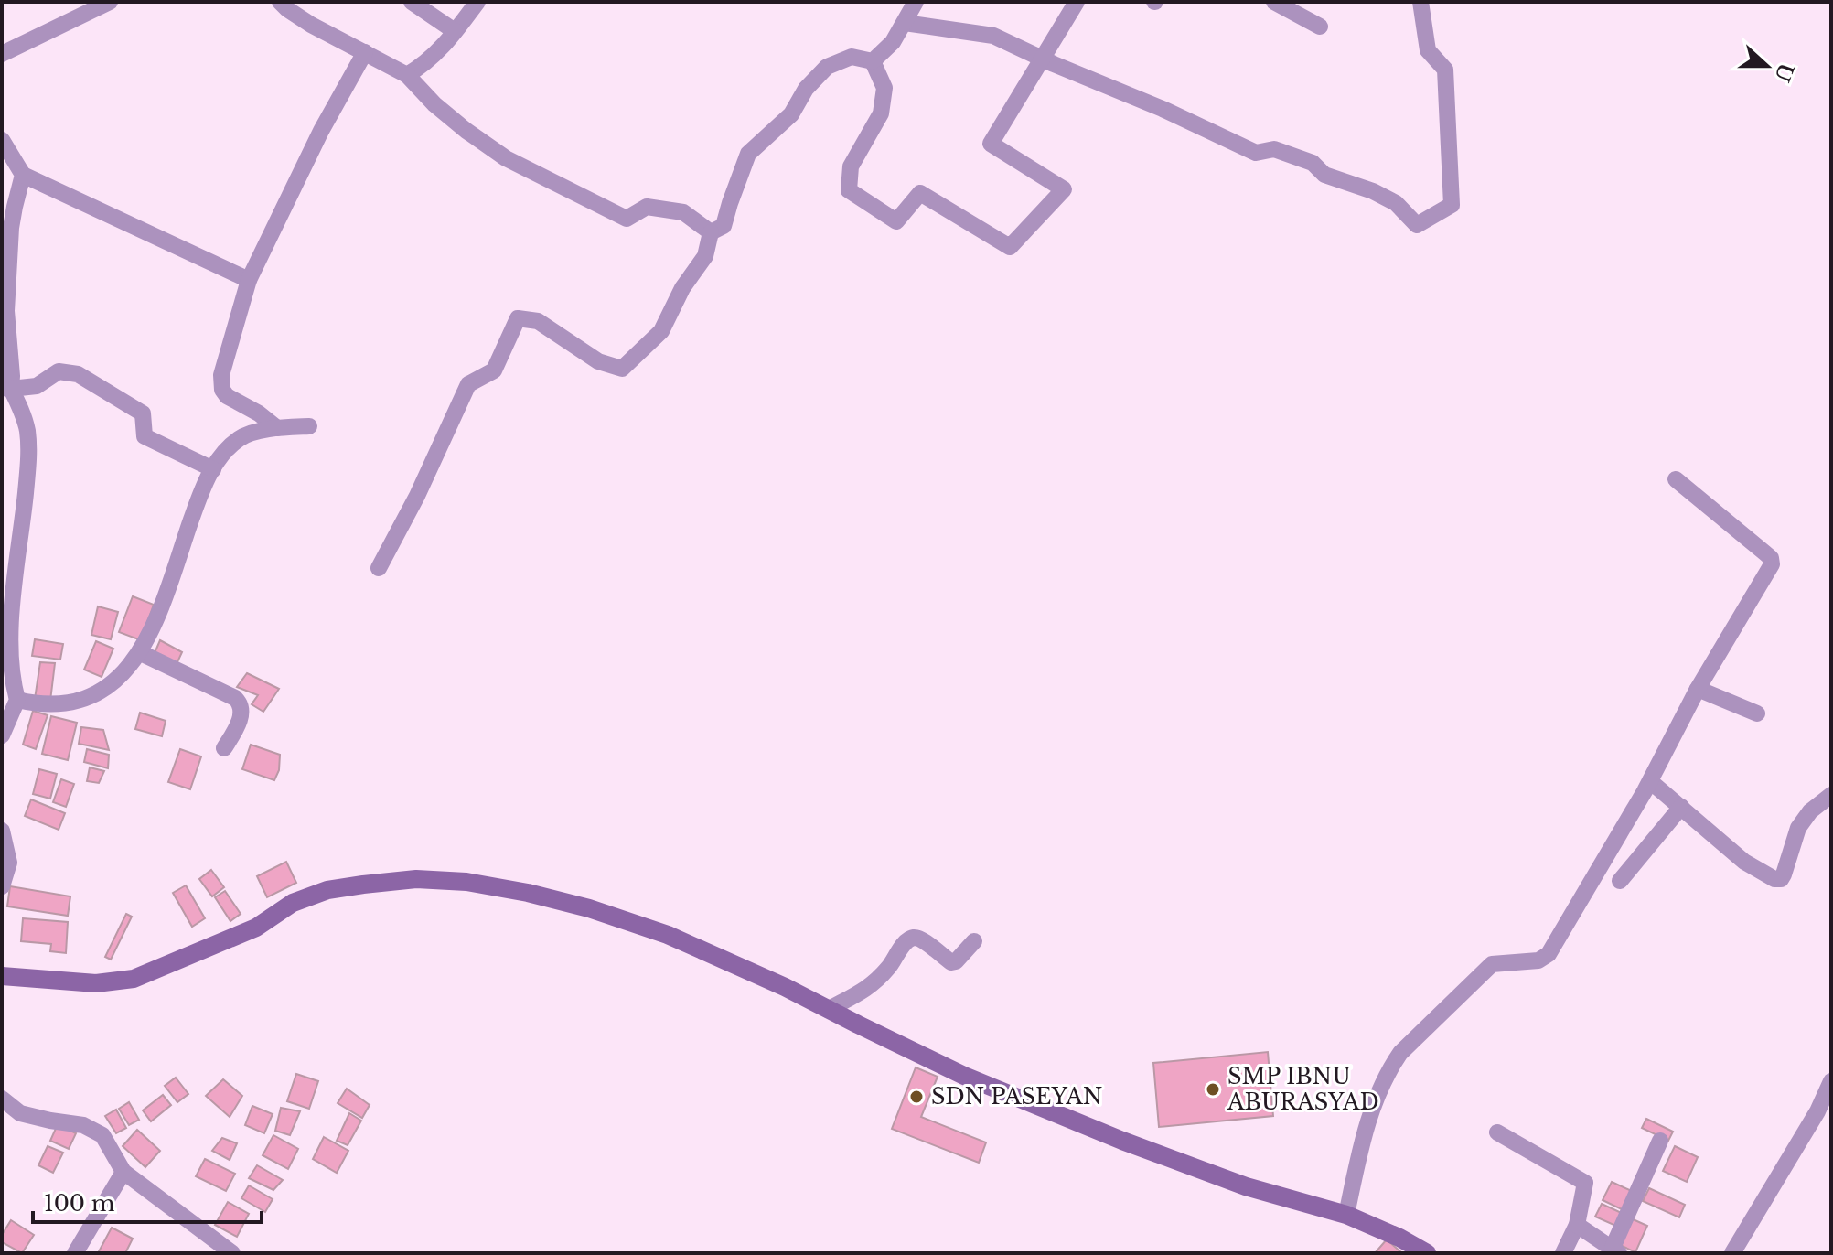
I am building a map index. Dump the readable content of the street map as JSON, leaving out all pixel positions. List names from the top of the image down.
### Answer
{
  "places": ["SMP IBNU ABURASYAD", "SDN PASEYAN"],
  "scale_bar": "100 m",
  "north": "right"
}
